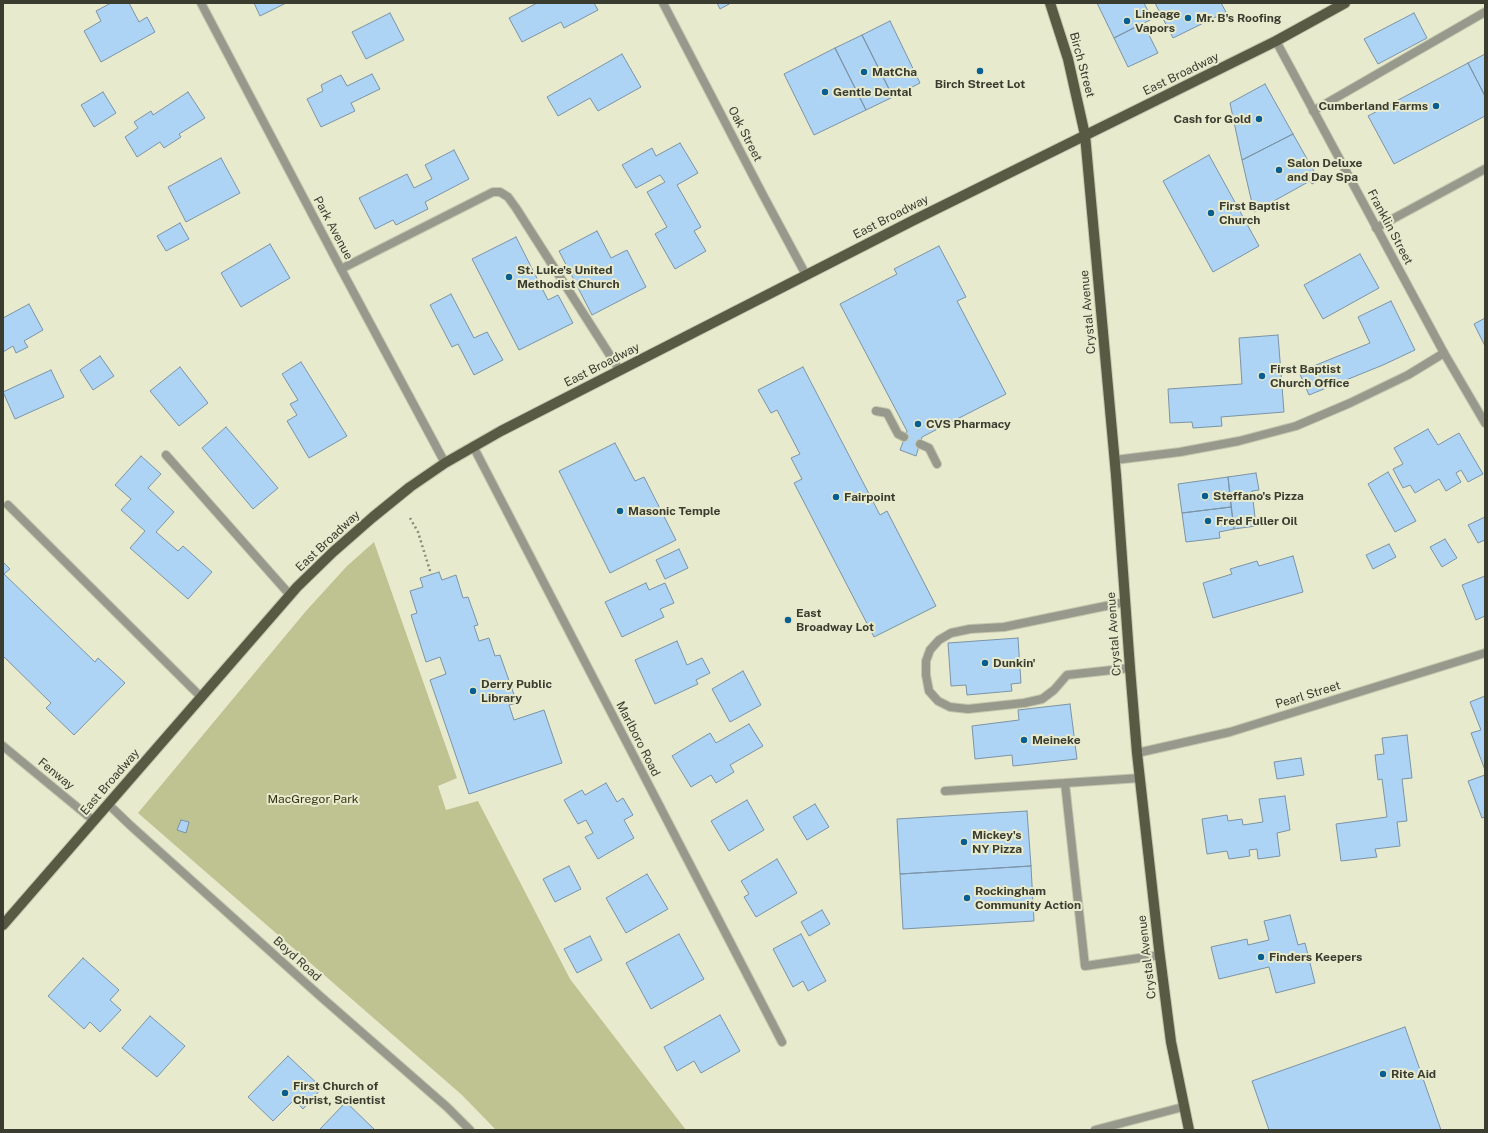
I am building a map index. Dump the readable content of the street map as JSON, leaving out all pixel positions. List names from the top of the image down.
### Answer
{
  "streets": {
    "main road": ["Birch Street", "East Broadway", "Crystal Avenue"],
    "street": [
      "Oak Street",
      "Franklin Street",
      "Park Avenue",
      "Pearl Street",
      "Marlboro Road",
      "Fenway",
      "Boyd Road"
    ]
  },
  "crossings": [
    ["Birch Street", "East Broadway"],
    ["Birch Street", "Crystal Avenue"],
    ["East Broadway", "Oak Street"],
    ["East Broadway", "Franklin Street"],
    ["East Broadway", "Park Avenue"],
    ["East Broadway", "Crystal Avenue"],
    ["East Broadway", "Marlboro Road"],
    ["East Broadway", "Fenway"],
    ["East Broadway", "Boyd Road"],
    ["Crystal Avenue", "Pearl Street"]
  ],
  "parks": ["MacGregor Park"],
  "places": [
    "Mr. B's Roofing",
    "Lineage Vapors",
    "Birch Street Lot",
    "MatCha",
    "Gentle Dental",
    "Cumberland Farms",
    "Cash for Gold",
    "Salon Deluxe and Day Spa",
    "First Baptist Church",
    "St. Luke's United Methodist Church",
    "First Baptist Church Office",
    "CVS Pharmacy",
    "Steffano's Pizza",
    "Fairpoint",
    "Masonic Temple",
    "Fred Fuller Oil",
    "East Broadway Lot",
    "Dunkin'",
    "Derry Public Library",
    "Meineke",
    "Mickey's NY Pizza",
    "Rockingham Community Action",
    "Finders Keepers",
    "Rite Aid",
    "First Church of Christ, Scientist"
  ]
}
